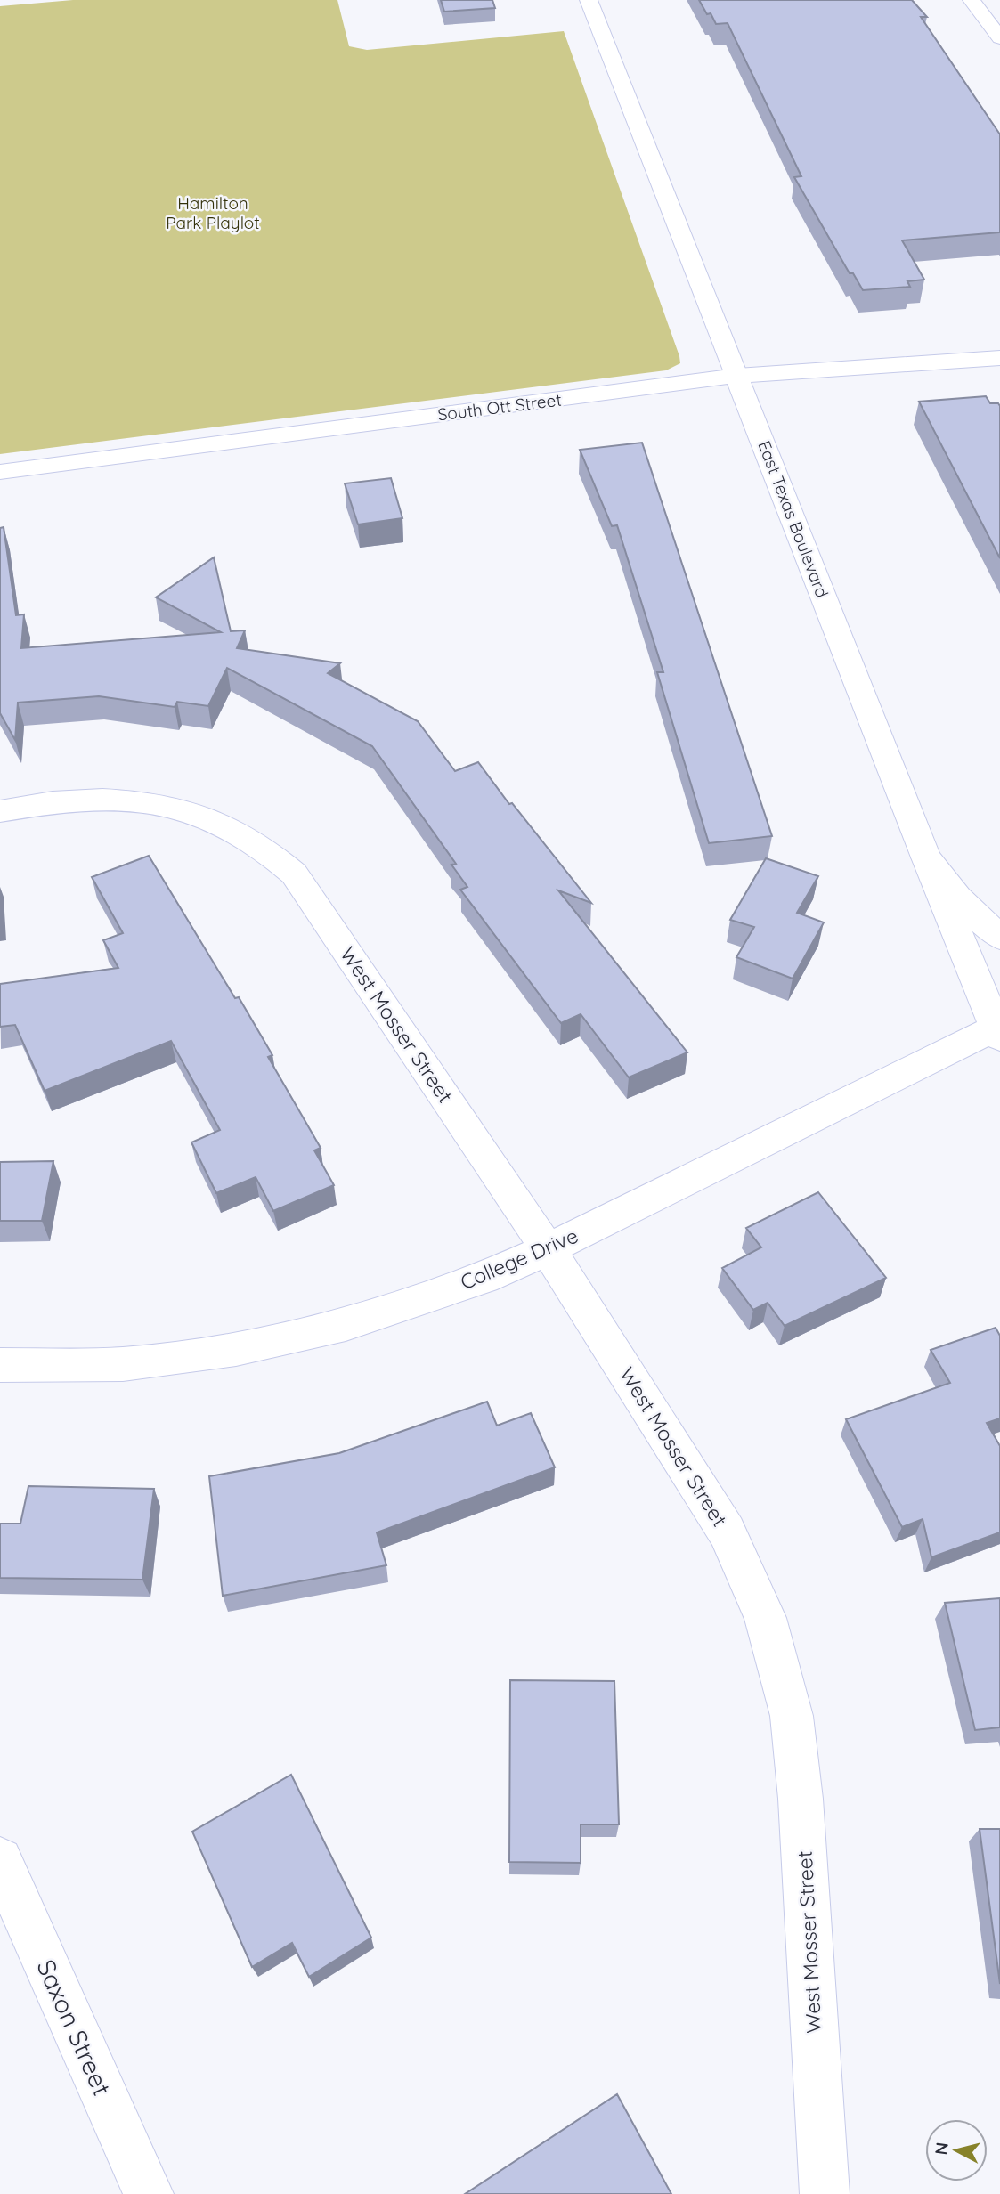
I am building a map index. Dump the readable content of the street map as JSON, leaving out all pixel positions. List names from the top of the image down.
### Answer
{
  "streets": {
    "street": [
      "South Ott Street",
      "East Texas Boulevard",
      "West Mosser Street",
      "College Drive",
      "Saxon Street"
    ]
  },
  "crossings": [
    ["South Ott Street", "East Texas Boulevard"],
    ["East Texas Boulevard", "College Drive"],
    ["West Mosser Street", "College Drive"]
  ],
  "parks": ["Hamilton Park Playlot"],
  "north": "left"
}
